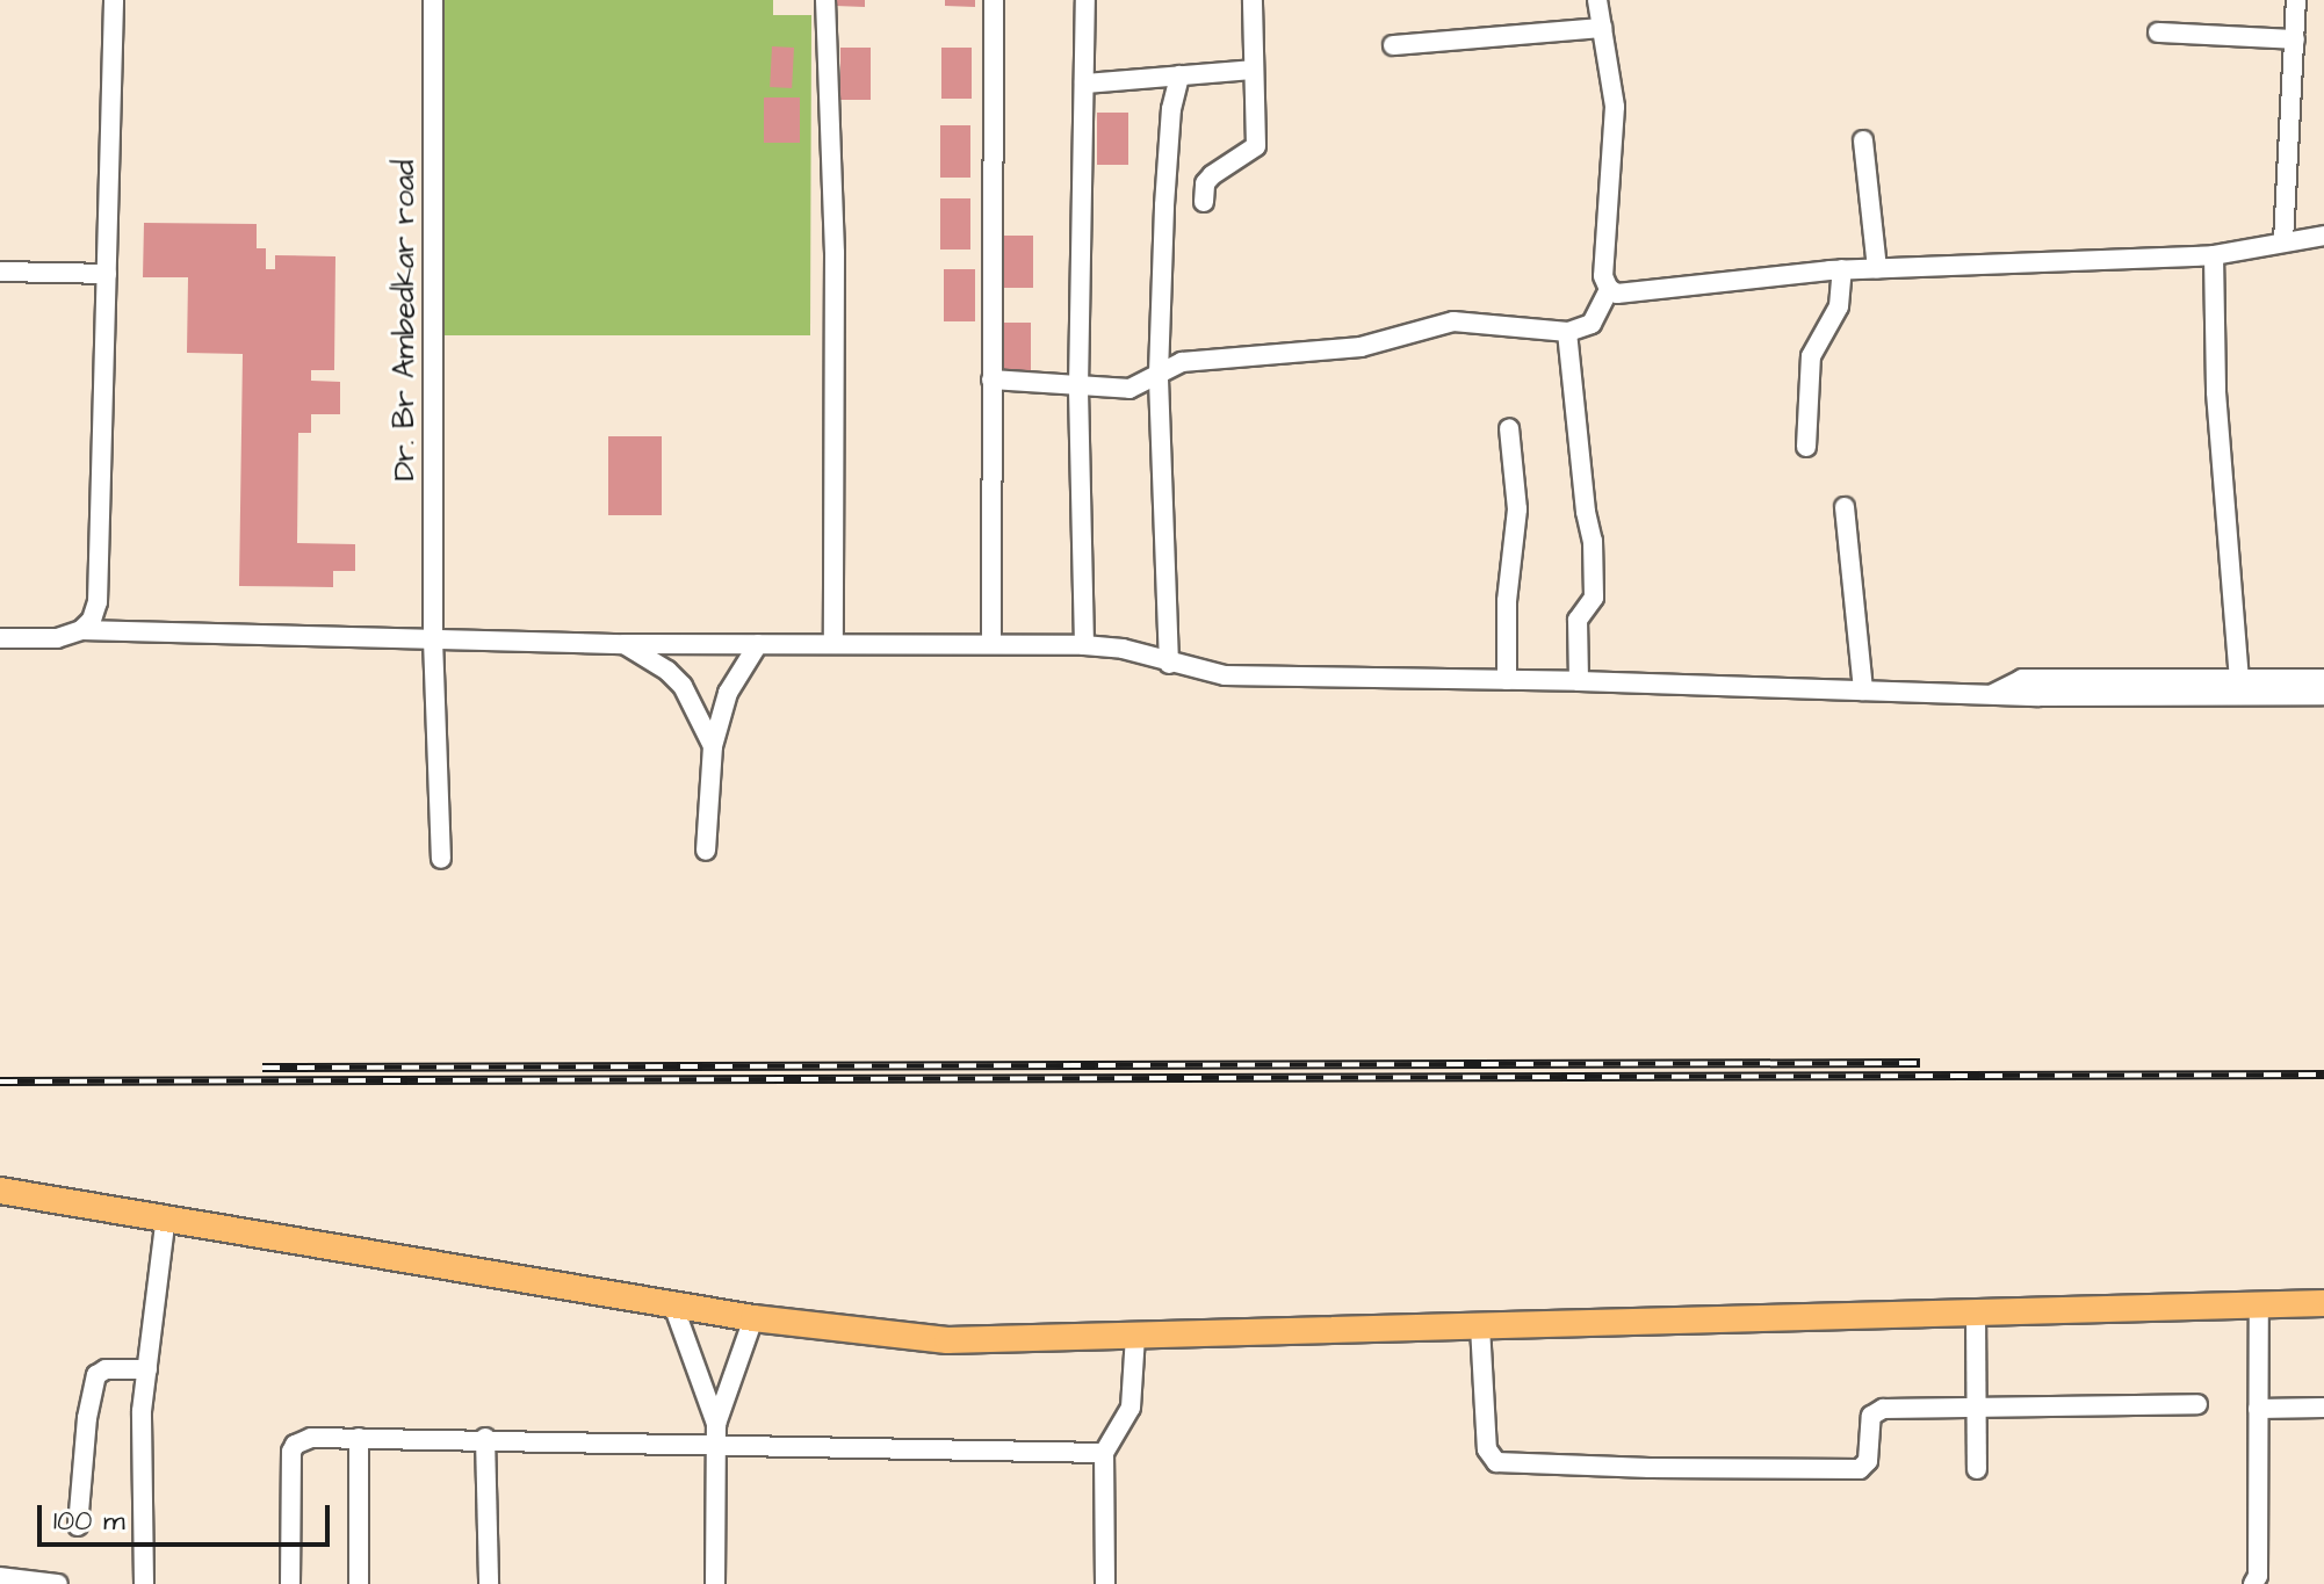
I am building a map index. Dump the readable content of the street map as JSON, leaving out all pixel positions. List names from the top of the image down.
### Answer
{
  "streets": {
    "street": ["Dr. Br Ambedkar road"]
  },
  "scale_bar": "100 m"
}
